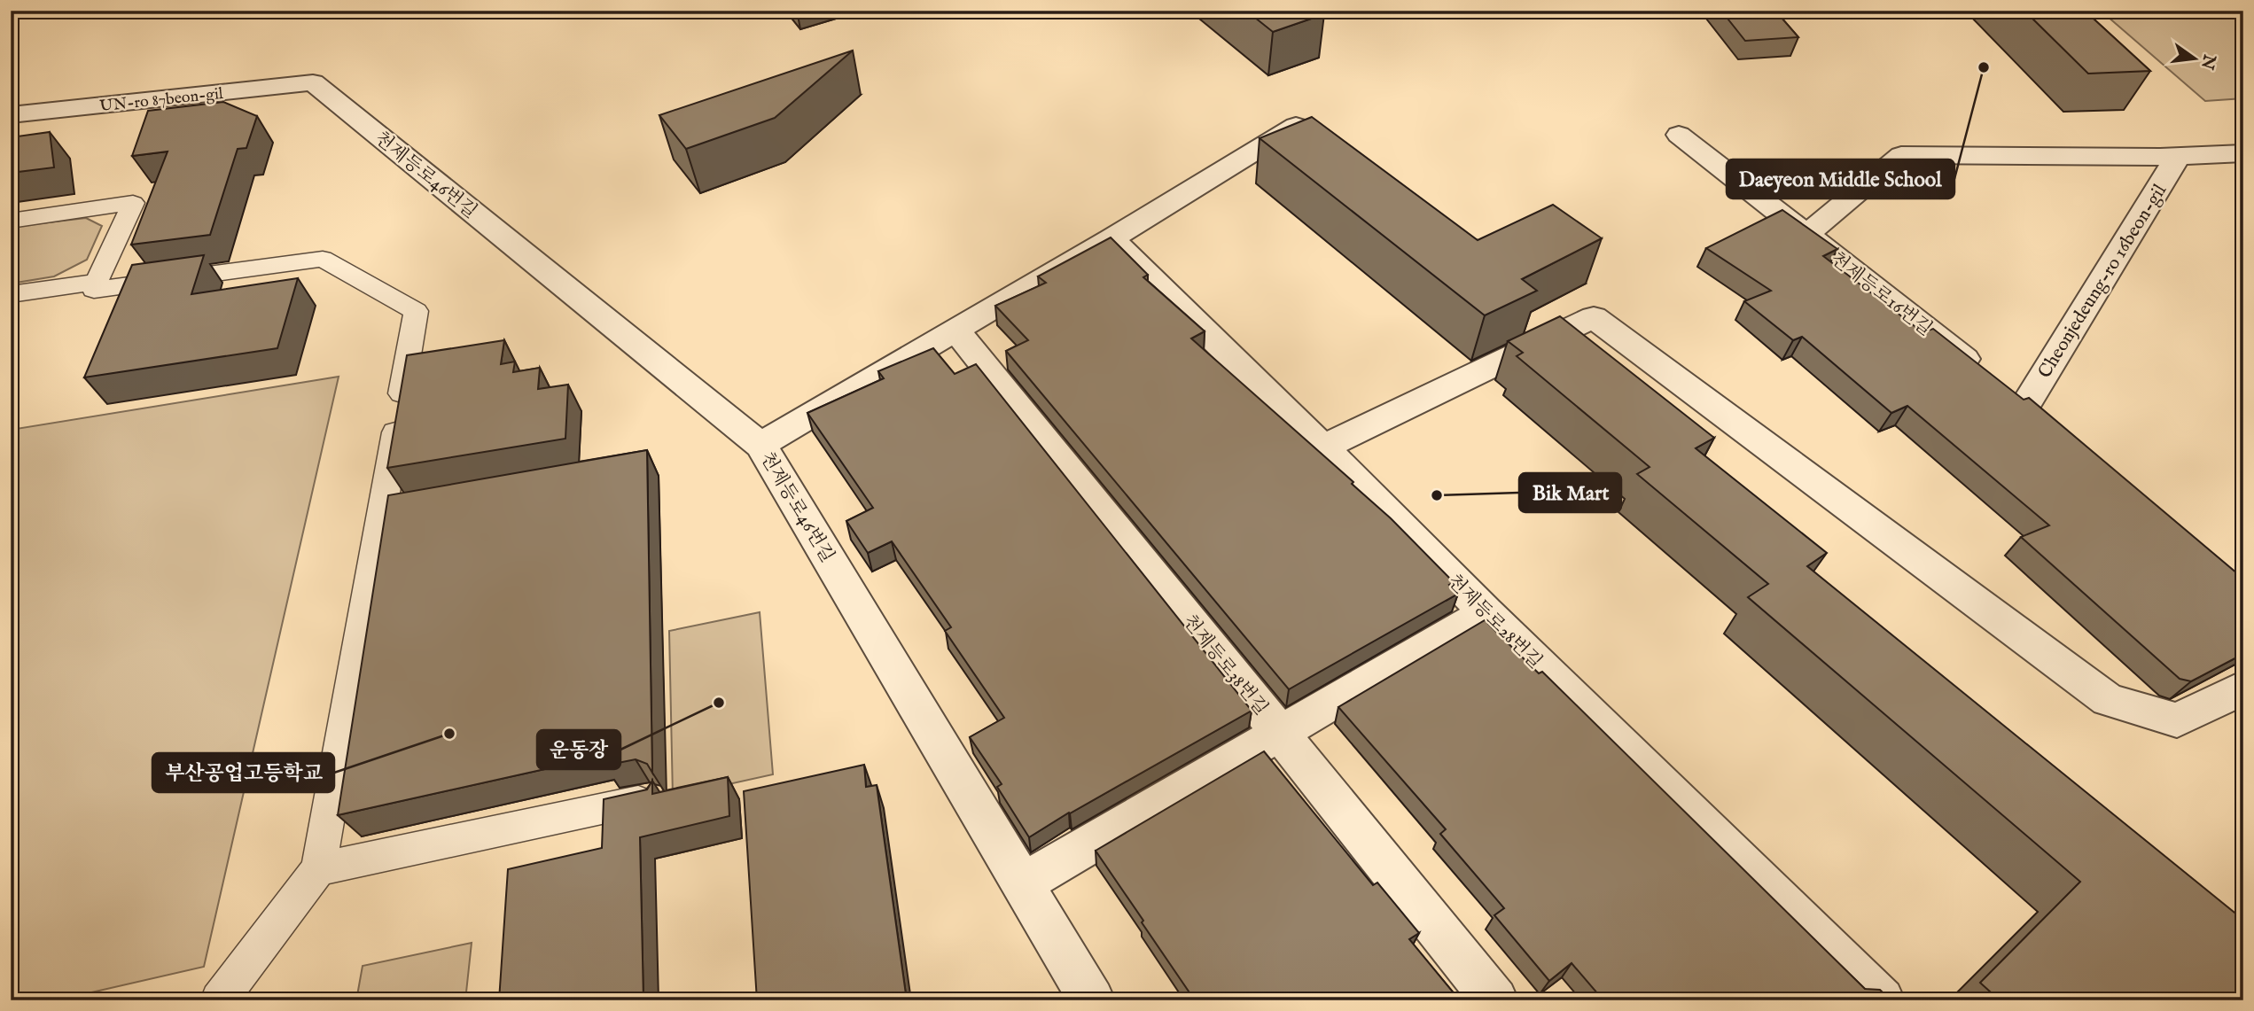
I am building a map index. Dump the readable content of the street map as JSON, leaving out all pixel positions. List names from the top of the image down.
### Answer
{
  "streets": {
    "street": [
      "UN-ro 87beon-gil",
      "천제등로46번길",
      "Cheonjedeung-ro 16beon-gil",
      "천제등로16번길",
      "천제등로28번길",
      "천제등로38번길"
    ]
  },
  "crossings": [
    ["UN-ro 87beon-gil", "천제등로46번길"],
    ["Cheonjedeung-ro 16beon-gil", "천제등로16번길"]
  ],
  "places": [
    "Daeyeon Middle School",
    "Bik Mart",
    "운동장",
    "부산공업고등학교"
  ],
  "north": "right"
}
